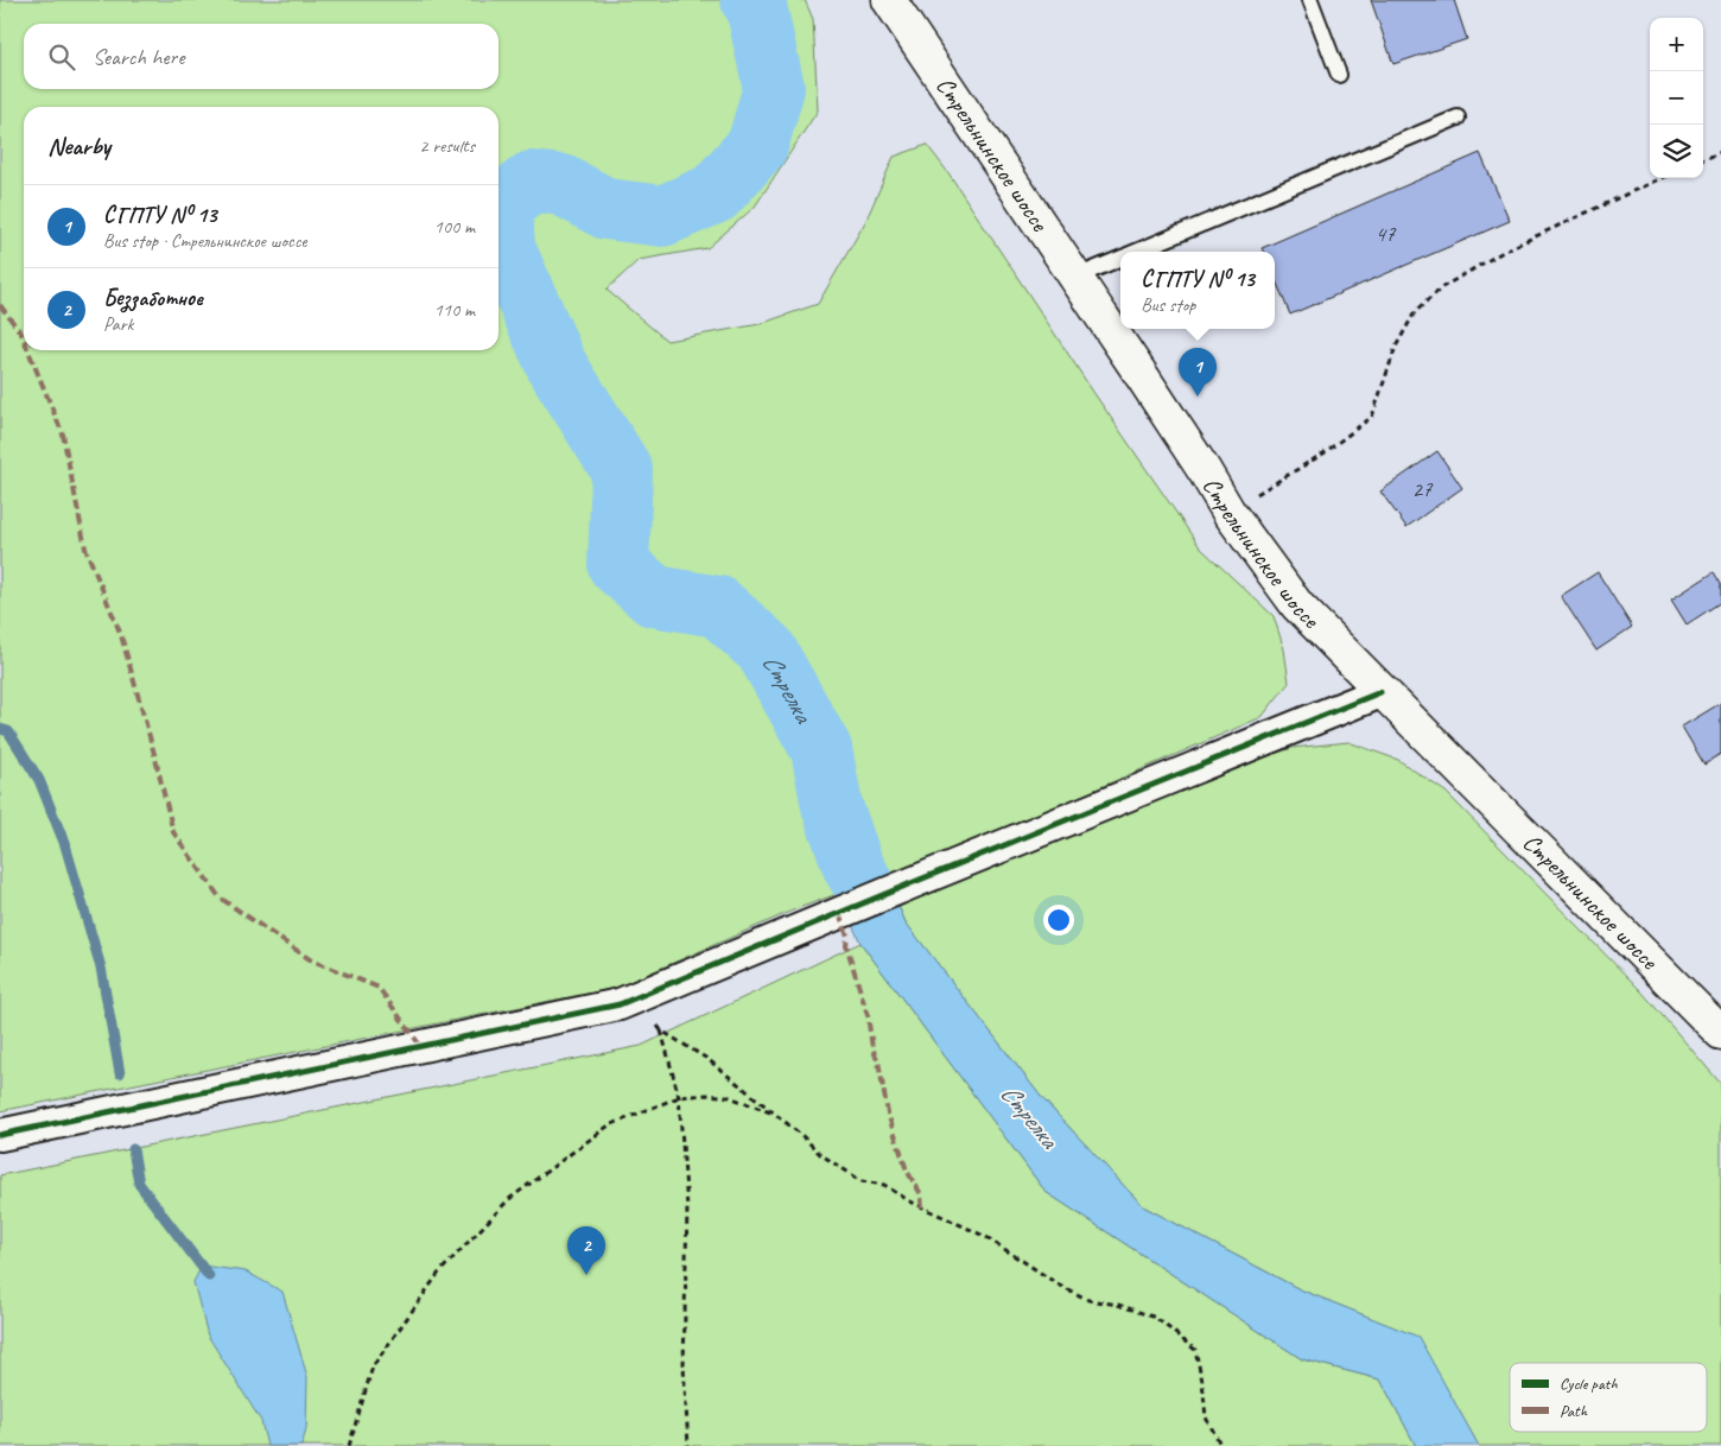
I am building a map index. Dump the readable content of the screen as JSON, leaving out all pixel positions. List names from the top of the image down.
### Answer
{
  "streets": {
    "main road": ["Стрельнинское шоссе"]
  },
  "water": ["Стрелка"],
  "house_numbers": ["47", "27"],
  "legend": ["Cycle path", "Path"],
  "page": {
    "map_buttons": ["+", "−"],
    "search": "Search here",
    "heading": ["Nearby", "2 results"],
    "list": [
      {
        "mark": "1",
        "name": "СГПТУ N⁰ 13",
        "note": "Bus stop · Стрельнинское шоссе",
        "value": "100 m"
      },
      {
        "mark": "2",
        "name": "Беззаботное",
        "note": "Park",
        "value": "110 m"
      }
    ],
    "popup": ["СГПТУ N⁰ 13", "Bus stop"],
    "pins": ["1", "2"]
  }
}
